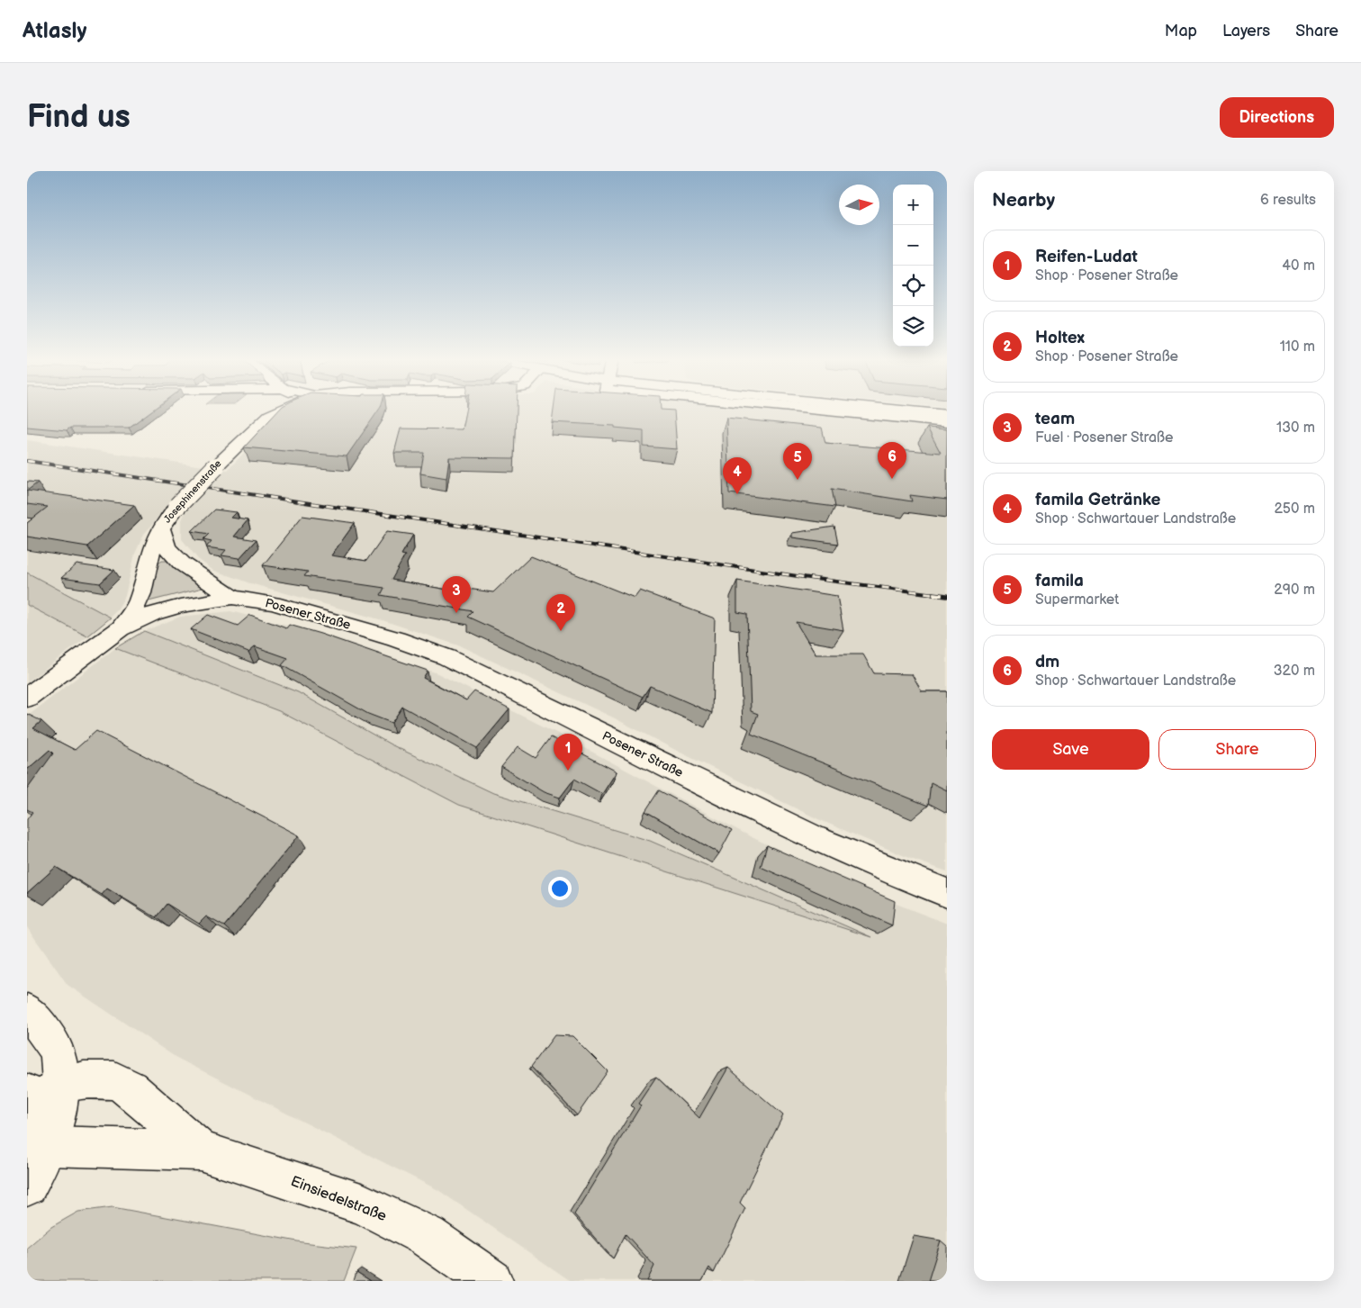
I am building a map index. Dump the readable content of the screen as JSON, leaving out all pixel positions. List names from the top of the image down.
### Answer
{
  "streets": {
    "street": ["Josephinenstraße", "Posener Straße", "Einsiedelstraße"]
  },
  "crossings": [
    ["Josephinenstraße", "Posener Straße"]
  ],
  "north": "right",
  "page": {
    "header": "Atlasly",
    "nav": ["Map", "Layers", "Share"],
    "buttons": [
      "Directions",
      ["Save", "Share"]
    ],
    "title": "Find us",
    "heading": ["Nearby", "6 results"],
    "map_buttons": ["+", "−"],
    "list": [
      {
        "mark": "1",
        "name": "Reifen-Ludat",
        "note": "Shop · Posener Straße",
        "value": "40 m"
      },
      {
        "mark": "2",
        "name": "Holtex",
        "note": "Shop · Posener Straße",
        "value": "110 m"
      },
      {
        "mark": "3",
        "name": "team",
        "note": "Fuel · Posener Straße",
        "value": "130 m"
      },
      {
        "mark": "4",
        "name": "famila Getränke",
        "note": "Shop · Schwartauer Landstraße",
        "value": "250 m"
      },
      {
        "mark": "5",
        "name": "famila",
        "note": "Supermarket",
        "value": "290 m"
      },
      {
        "mark": "6",
        "name": "dm",
        "note": "Shop · Schwartauer Landstraße",
        "value": "320 m"
      }
    ],
    "pins": [
      "6",
      "5",
      "4",
      "3",
      "2",
      "1"
    ]
  }
}
